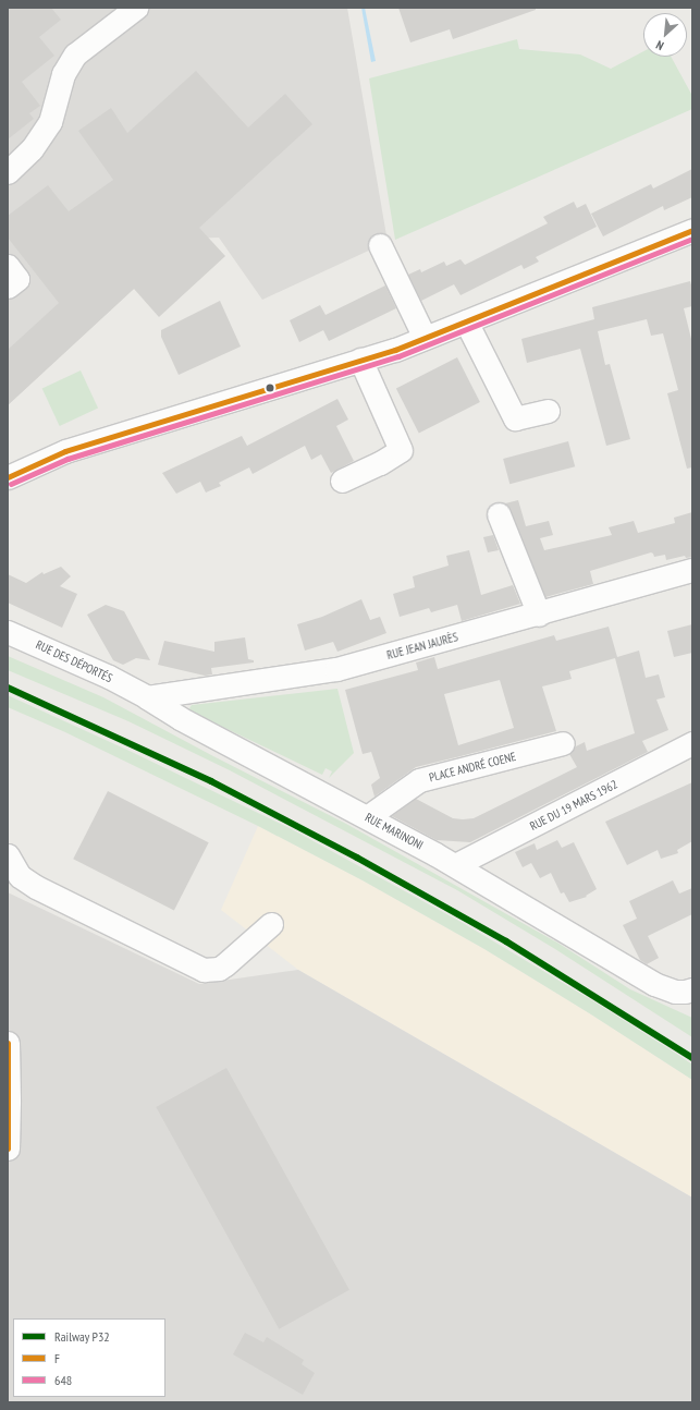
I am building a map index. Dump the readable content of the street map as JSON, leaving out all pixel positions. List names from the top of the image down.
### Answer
{
  "streets": {
    "street": [
      "RUE JEAN JAURÈS",
      "RUE DES DÉPORTÉS",
      "PLACE ANDRÉ COENE",
      "RUE DU 19 MARS 1962",
      "RUE MARINONI"
    ]
  },
  "crossings": [
    ["RUE JEAN JAURÈS", "RUE DES DÉPORTÉS"],
    ["RUE JEAN JAURÈS", "RUE MARINONI"],
    ["RUE DES DÉPORTÉS", "RUE MARINONI"],
    ["PLACE ANDRÉ COENE", "RUE MARINONI"],
    ["RUE DU 19 MARS 1962", "RUE MARINONI"]
  ],
  "lines": ["transit line F", "transit line 648", "rail line P32"],
  "legend": ["Railway P32", "F", "648"],
  "north": "bottom left"
}
